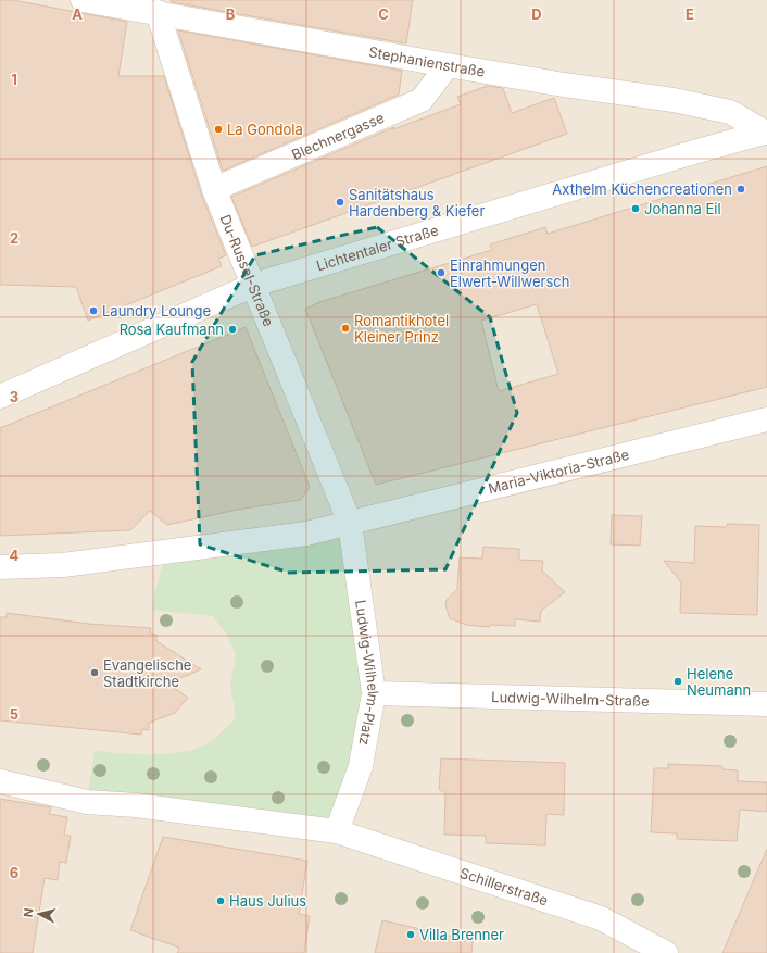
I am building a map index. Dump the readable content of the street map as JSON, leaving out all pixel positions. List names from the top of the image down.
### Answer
{
  "streets": {
    "street": [
      "Stephanienstraße",
      "Blechnergasse",
      "Lichtentaler Straße",
      "Du-Russel-Straße",
      "Maria-Viktoria-Straße",
      "Ludwig-Wilhelm-Platz",
      "Ludwig-Wilhelm-Straße",
      "Schillerstraße"
    ]
  },
  "crossings": [
    ["Stephanienstraße", "Blechnergasse"],
    ["Stephanienstraße", "Lichtentaler Straße"],
    ["Stephanienstraße", "Du-Russel-Straße"],
    ["Blechnergasse", "Du-Russel-Straße"],
    ["Lichtentaler Straße", "Du-Russel-Straße"],
    ["Du-Russel-Straße", "Maria-Viktoria-Straße"],
    ["Du-Russel-Straße", "Ludwig-Wilhelm-Platz"],
    ["Maria-Viktoria-Straße", "Ludwig-Wilhelm-Platz"],
    ["Ludwig-Wilhelm-Platz", "Ludwig-Wilhelm-Straße"],
    ["Ludwig-Wilhelm-Platz", "Schillerstraße"]
  ],
  "places": [
    "La Gondola",
    "Axthelm Küchencreationen",
    "Sanitätshaus Hardenberg & Kiefer",
    "Johanna Eil",
    "Einrahmungen Elwert-Willwersch",
    "Laundry Lounge",
    "Romantikhotel Kleiner Prinz",
    "Rosa Kaufmann",
    "Evangelische Stadtkirche",
    "Helene Neumann",
    "Haus Julius",
    "Villa Brenner"
  ],
  "north": "left",
  "grid": {
    "columns": [
      "A",
      "B",
      "C",
      "D",
      "E"
    ],
    "rows": [
      "1",
      "2",
      "3",
      "4",
      "5",
      "6"
    ]
  }
}
